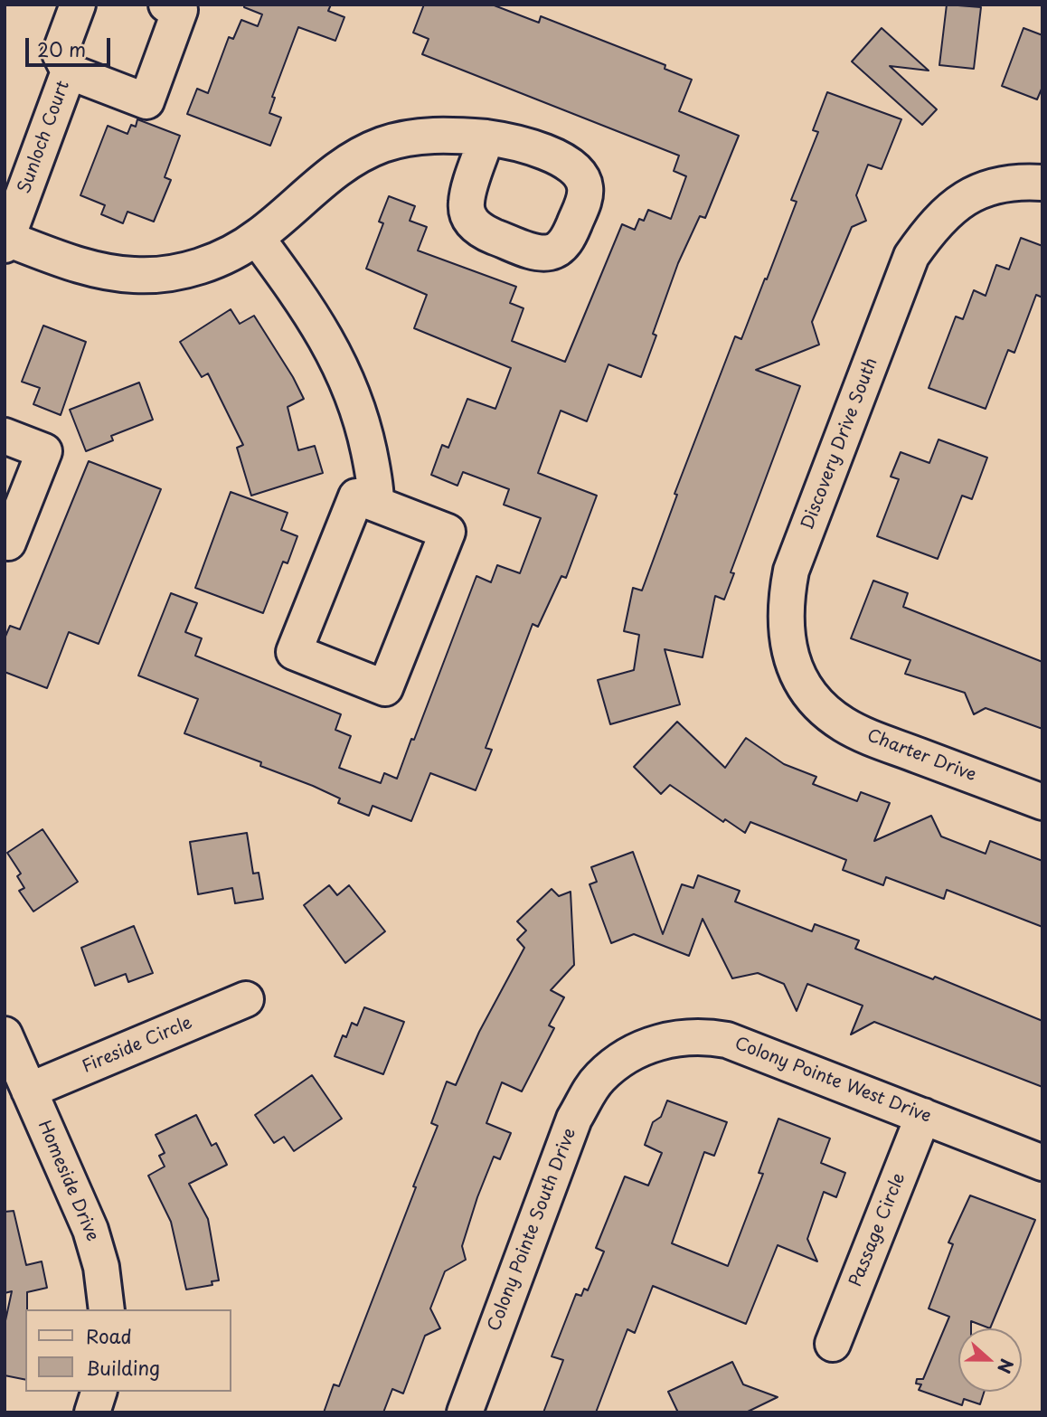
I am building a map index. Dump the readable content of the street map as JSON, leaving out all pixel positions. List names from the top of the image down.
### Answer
{
  "streets": {
    "street": [
      "Sunloch Court",
      "Discovery Drive South",
      "Charter Drive",
      "Fireside Circle",
      "Colony Pointe West Drive",
      "Homeside Drive",
      "Colony Pointe South Drive",
      "Passage Circle"
    ]
  },
  "crossings": [
    ["Discovery Drive South", "Charter Drive"],
    ["Fireside Circle", "Homeside Drive"],
    ["Colony Pointe West Drive", "Colony Pointe South Drive"],
    ["Colony Pointe West Drive", "Passage Circle"]
  ],
  "legend": ["Road", "Building"],
  "scale_bar": "20 m",
  "north": "right"
}
